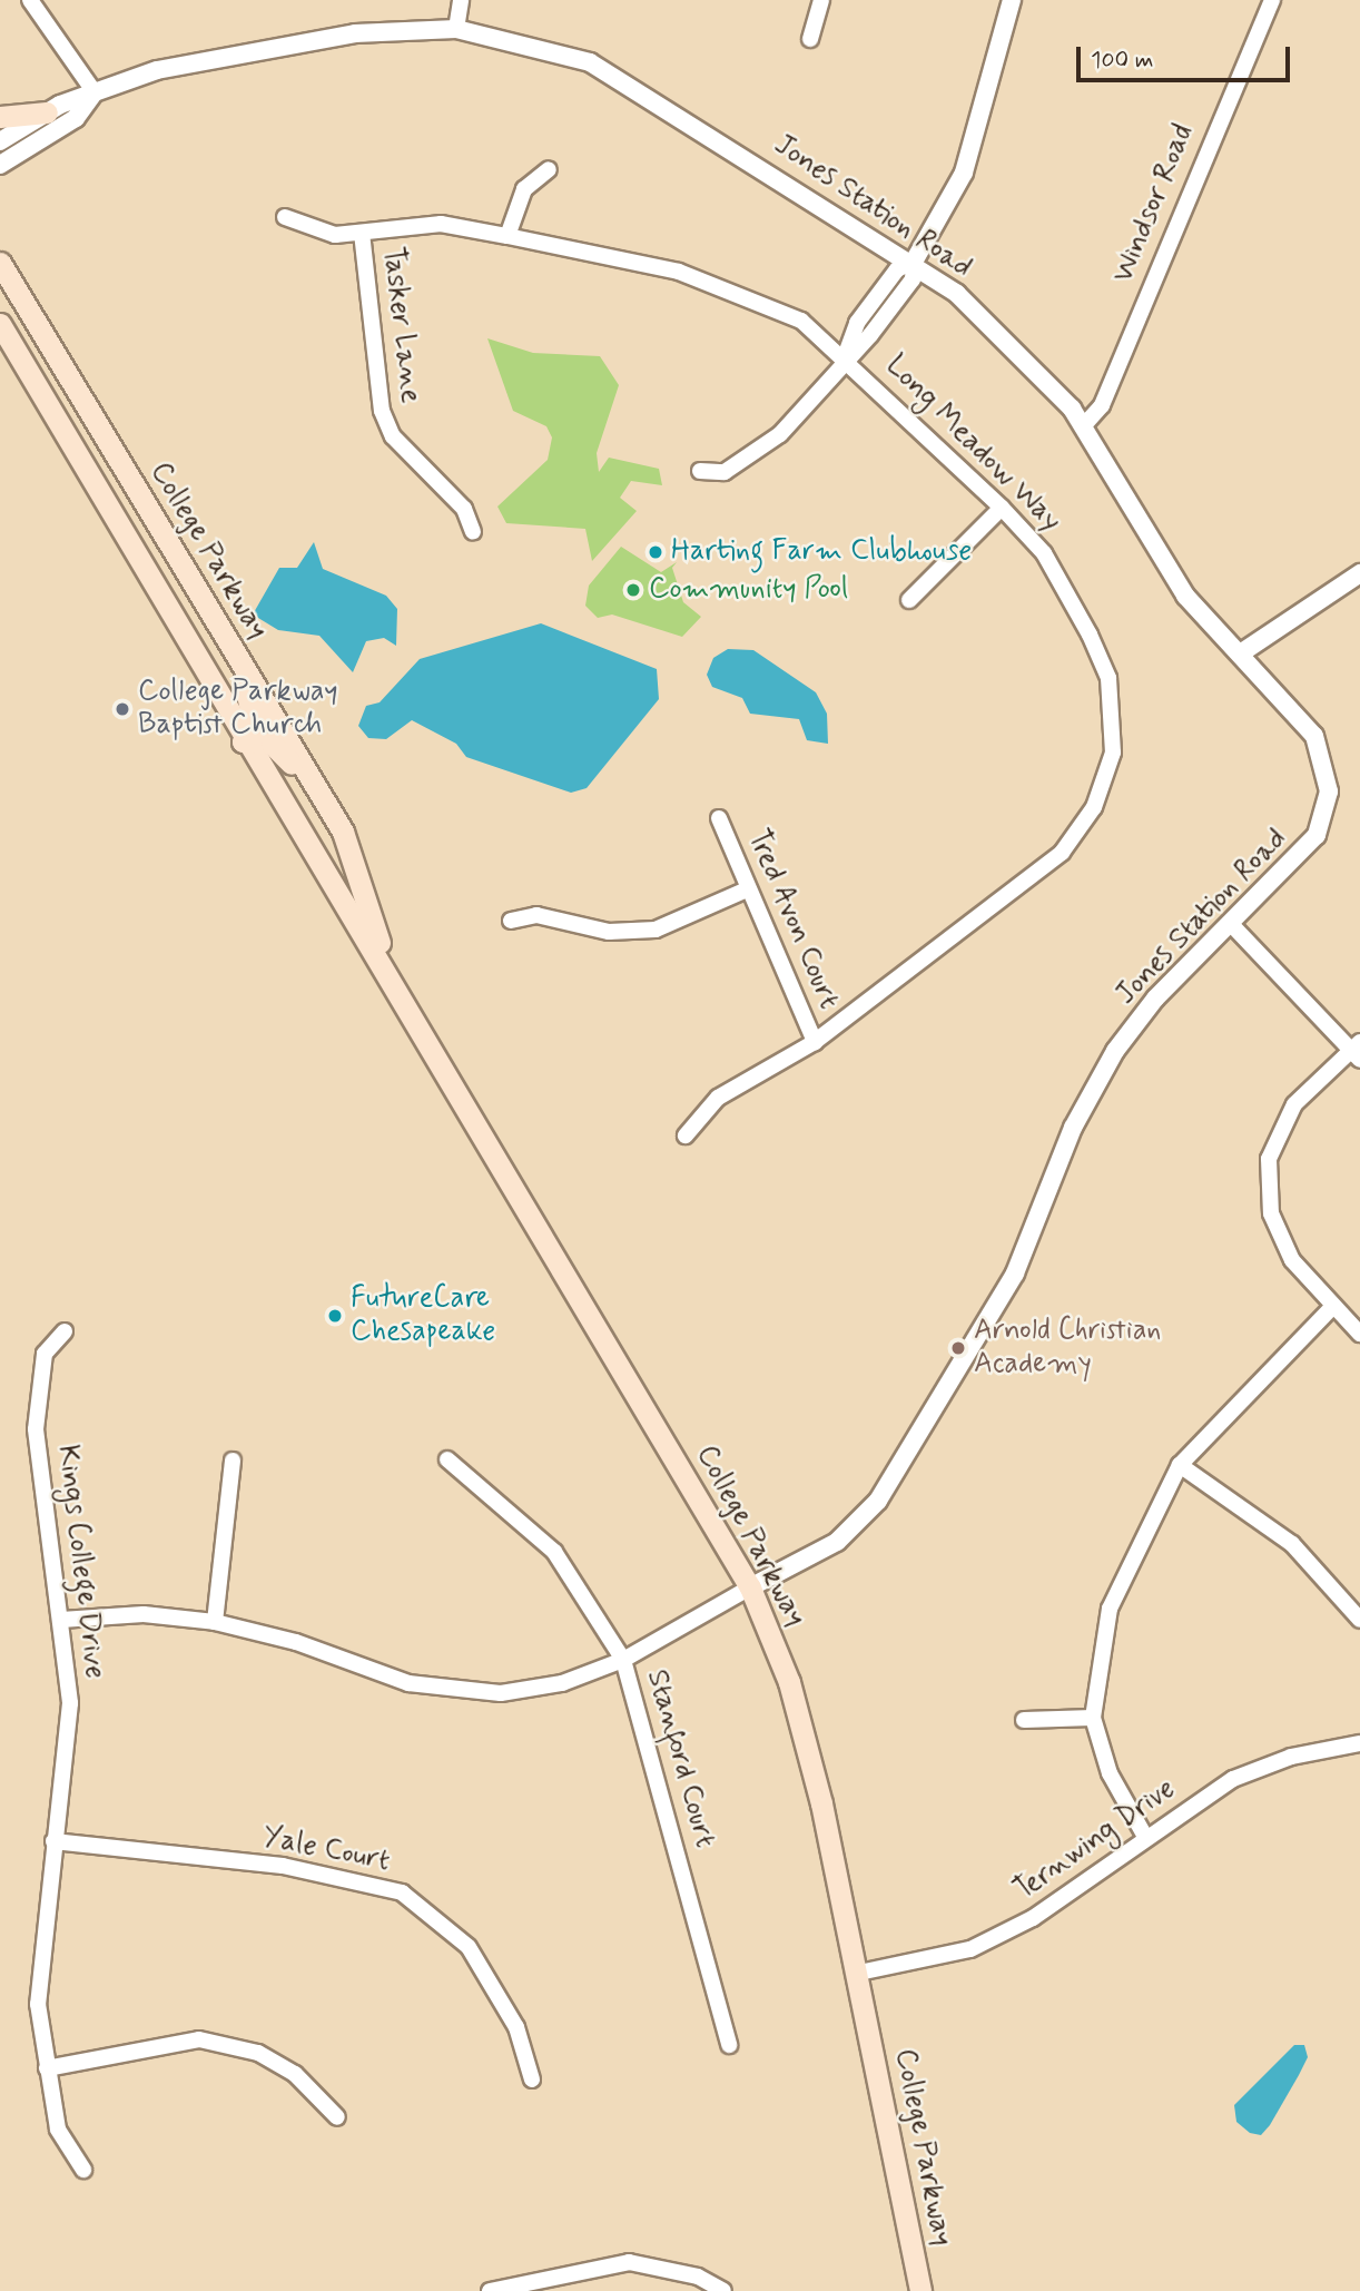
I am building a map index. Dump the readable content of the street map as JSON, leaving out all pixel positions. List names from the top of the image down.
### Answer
{
  "streets": {
    "main road": ["College Parkway"],
    "street": [
      "Windsor Road",
      "Jones Station Road",
      "Tasker Lane",
      "Long Meadow Way",
      "Tred Avon Court",
      "Kings College Drive",
      "Stanford Court",
      "Ternwing Drive",
      "Yale Court"
    ]
  },
  "crossings": [
    ["Windsor Road", "Jones Station Road"],
    ["Jones Station Road", "College Parkway"],
    ["Tasker Lane", "Long Meadow Way"],
    ["Long Meadow Way", "Tred Avon Court"],
    ["College Parkway", "Ternwing Drive"],
    ["Kings College Drive", "Yale Court"]
  ],
  "places": [
    "Harting Farm Clubhouse",
    "Community Pool",
    "College Parkway Baptist Church",
    "FutureCare Chesapeake",
    "Arnold Christian Academy"
  ],
  "scale_bar": "100 m"
}
